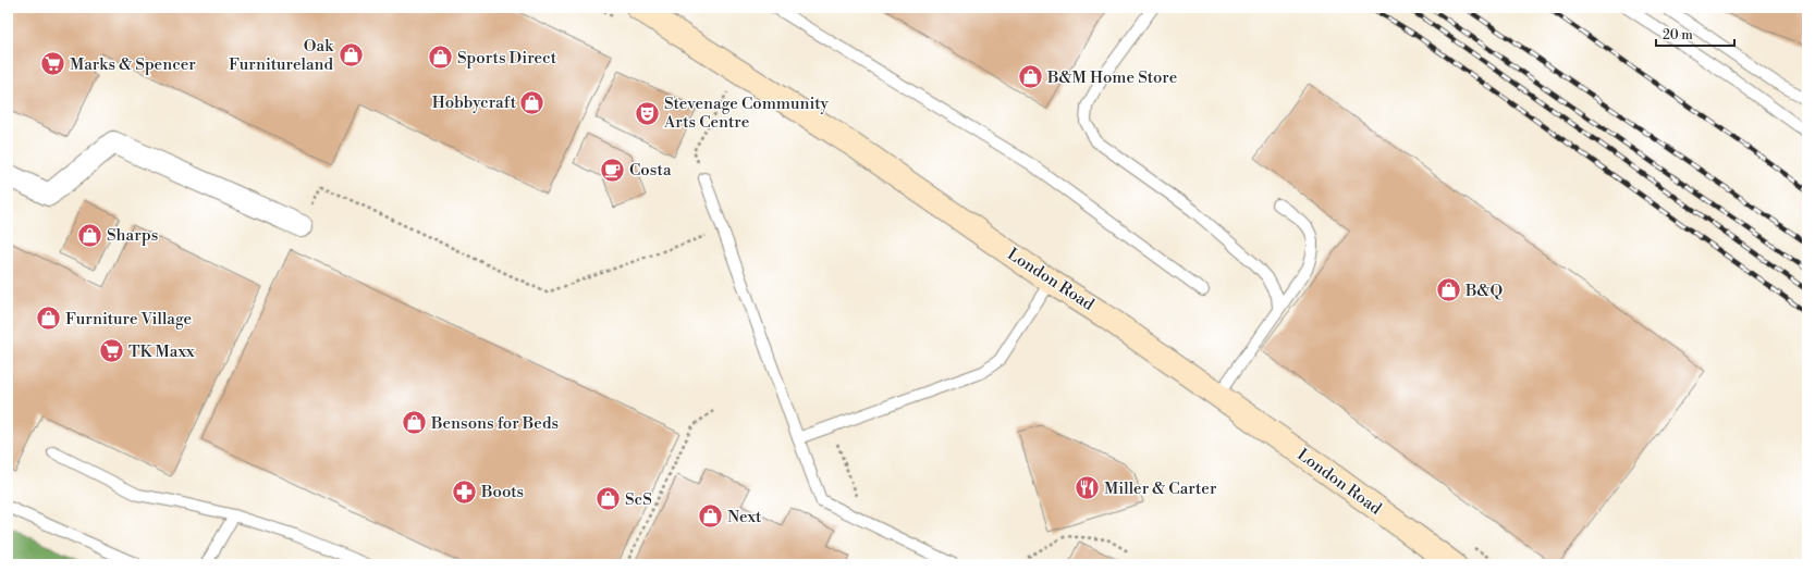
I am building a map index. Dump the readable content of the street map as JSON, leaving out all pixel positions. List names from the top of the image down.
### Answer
{
  "streets": {
    "main road": ["London Road"]
  },
  "places": {
    "shop": [
      "Oak Furnitureland",
      "Sports Direct",
      "B&M Home Store",
      "Hobbycraft",
      "Sharps",
      "B&Q",
      "Furniture Village",
      "Bensons for Beds",
      "ScS",
      "Next"
    ],
    "supermarket": ["Marks & Spencer", "TK Maxx"],
    "theatre": ["Stevenage Community Arts Centre"],
    "cafe": ["Costa"],
    "restaurant": ["Miller & Carter"],
    "pharmacy": ["Boots"]
  },
  "scale_bar": "20 m"
}
